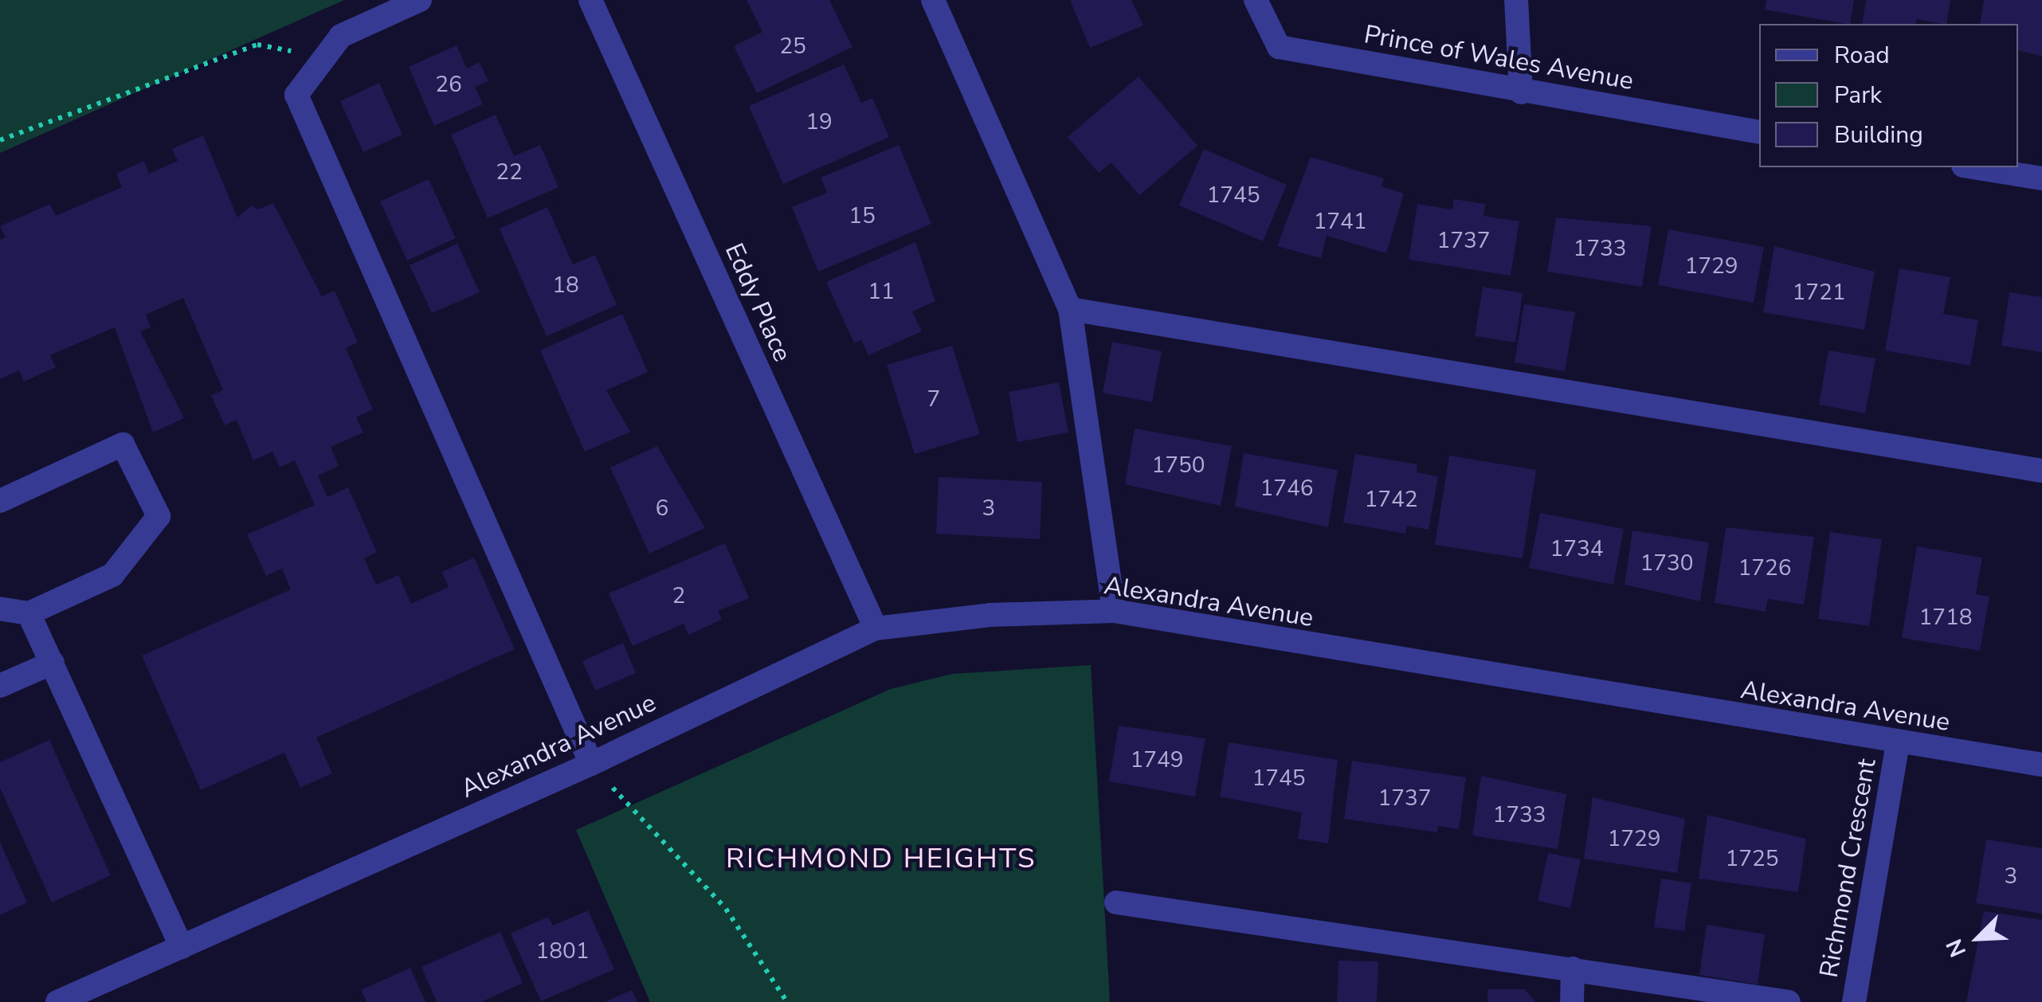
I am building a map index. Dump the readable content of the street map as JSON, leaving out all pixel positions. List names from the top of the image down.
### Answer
{
  "streets": {
    "street": [
      "Prince of Wales Avenue",
      "Eddy Place",
      "Alexandra Avenue",
      "Richmond Crescent"
    ]
  },
  "crossings": [
    ["Eddy Place", "Alexandra Avenue"],
    ["Alexandra Avenue", "Richmond Crescent"]
  ],
  "districts": ["RICHMOND HEIGHTS"],
  "house_numbers": [
    "25",
    "26",
    "19",
    "22",
    "1745",
    "15",
    "1741",
    "1737",
    "1733",
    "1729",
    "18",
    "11",
    "1721",
    "7",
    "1750",
    "1746",
    "1742",
    "6",
    "3",
    "1734",
    "1730",
    "1726",
    "2",
    "1718",
    "1749",
    "1745",
    "1737",
    "1733",
    "1729",
    "1725",
    "3",
    "1801"
  ],
  "legend": ["Road", "Park", "Building"],
  "north": "bottom left"
}
